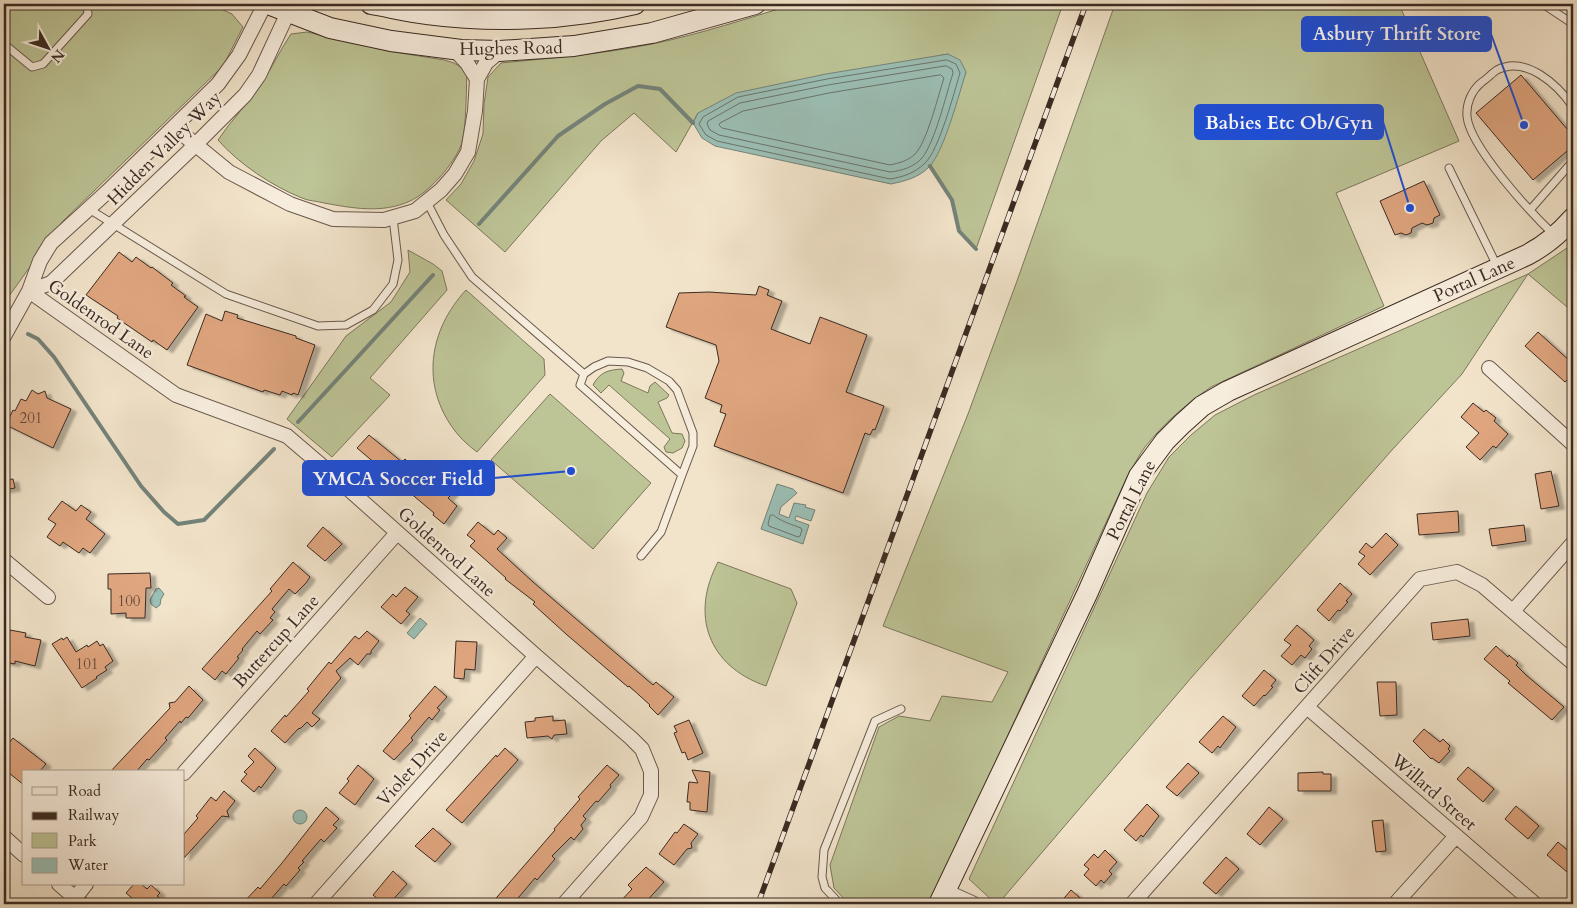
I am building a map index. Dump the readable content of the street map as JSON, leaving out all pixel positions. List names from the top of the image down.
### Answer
{
  "streets": {
    "street": [
      "Hughes Road",
      "Hidden Valley Way",
      "Portal Lane",
      "Goldenrod Lane",
      "Buttercup Lane",
      "Clift Drive",
      "Violet Drive",
      "Willard Street"
    ]
  },
  "crossings": [
    ["Hughes Road", "Hidden Valley Way"],
    ["Hidden Valley Way", "Goldenrod Lane"],
    ["Goldenrod Lane", "Buttercup Lane"],
    ["Goldenrod Lane", "Violet Drive"],
    ["Clift Drive", "Willard Street"]
  ],
  "places": ["Asbury Thrift Store", "Babies Etc Ob/Gyn", "YMCA Soccer Field"],
  "house_numbers": ["201", "100", "101"],
  "legend": [
    "Road",
    "Railway",
    "Park",
    "Water"
  ],
  "north": "bottom right"
}
